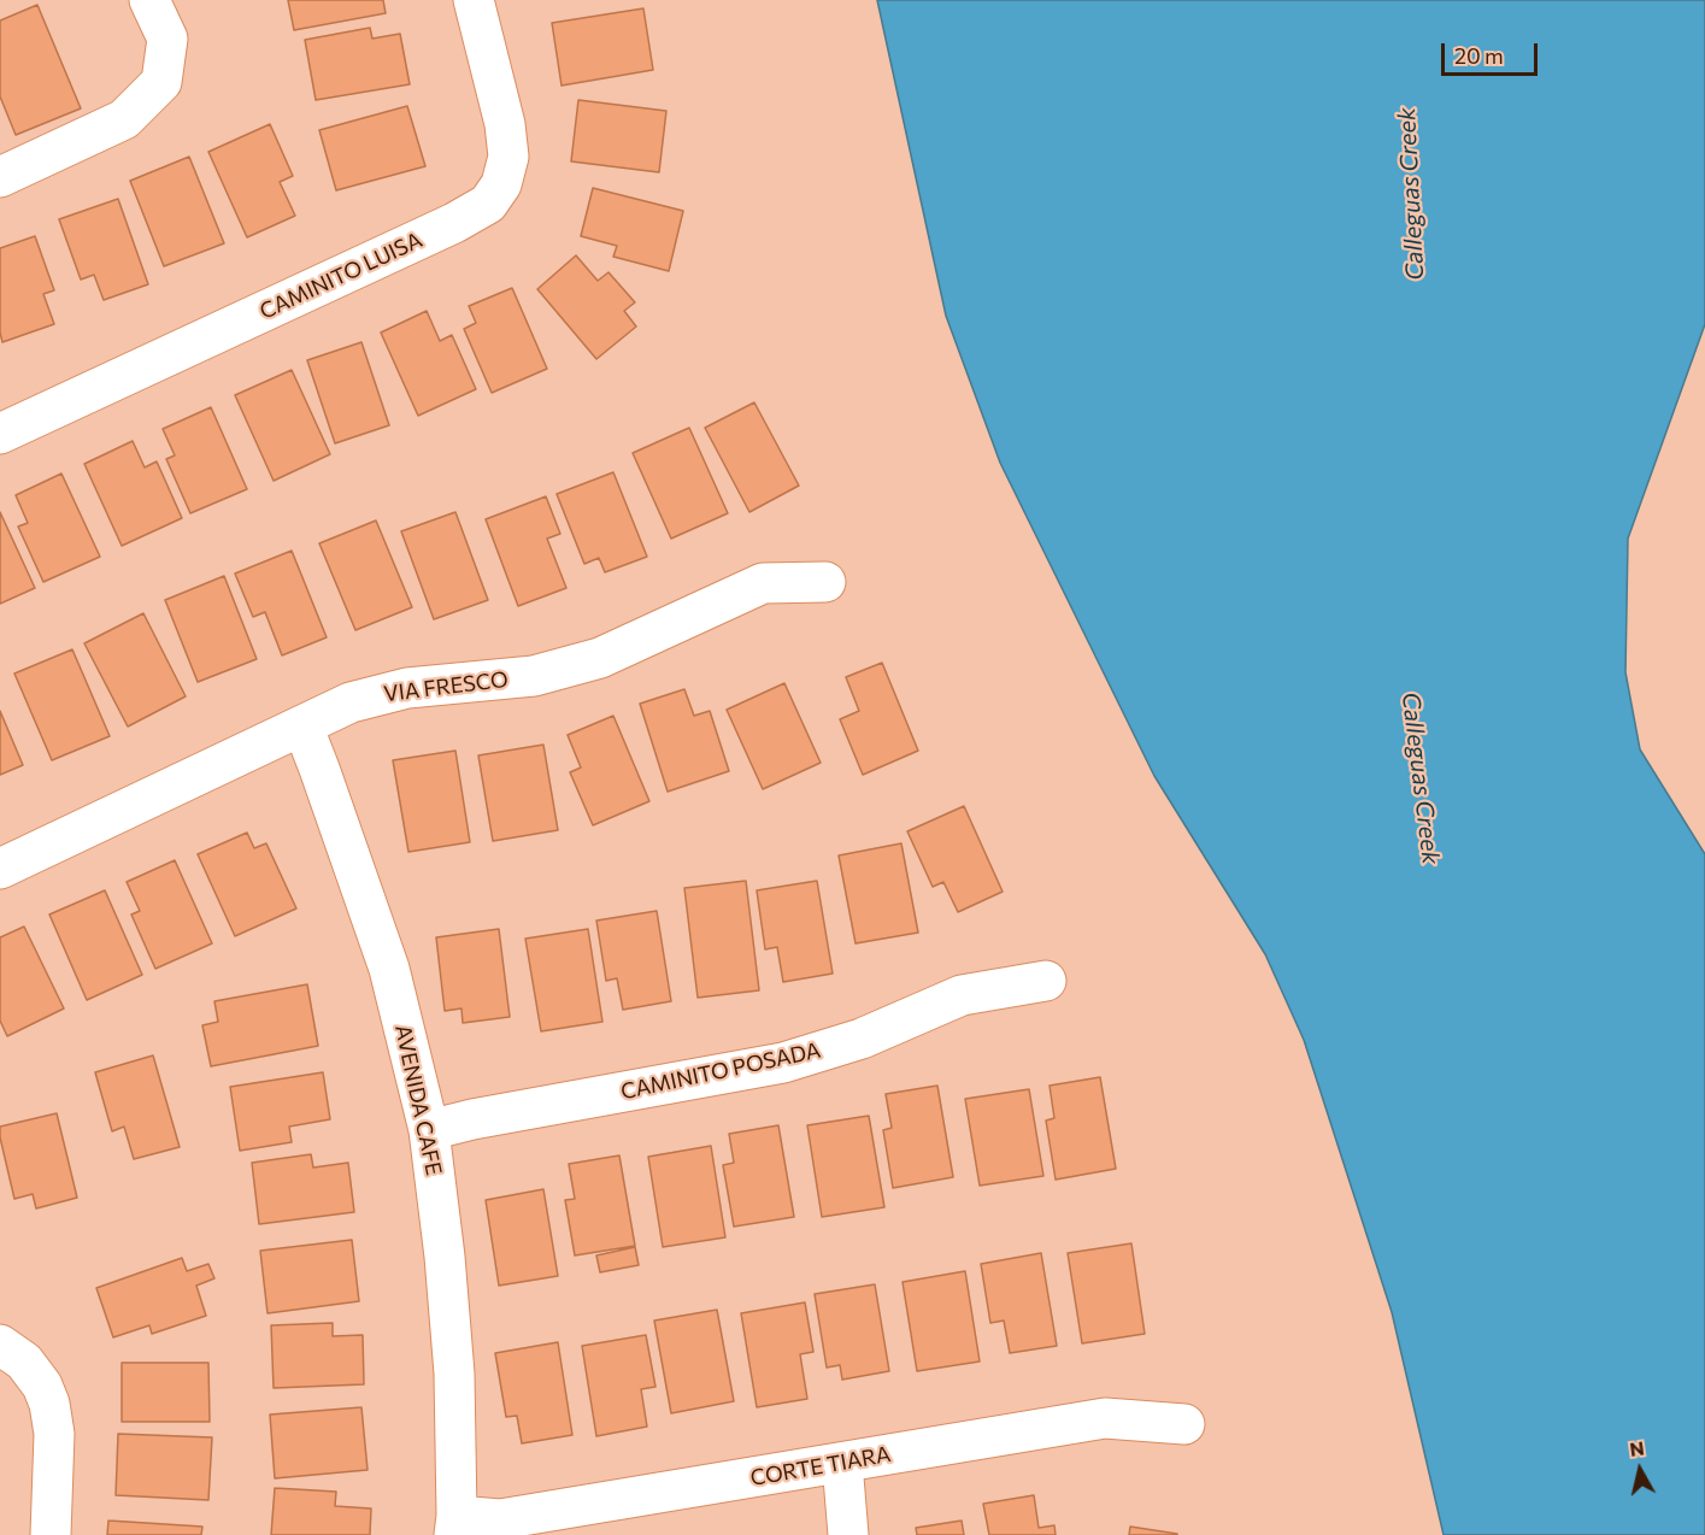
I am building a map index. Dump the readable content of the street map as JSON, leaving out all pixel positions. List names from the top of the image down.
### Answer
{
  "streets": {
    "street": [
      "CAMINITO LUISA",
      "VIA FRESCO",
      "CAMINITO POSADA",
      "AVENIDA CAFE",
      "CORTE TIARA"
    ]
  },
  "crossings": [
    ["VIA FRESCO", "AVENIDA CAFE"],
    ["CAMINITO POSADA", "AVENIDA CAFE"],
    ["AVENIDA CAFE", "CORTE TIARA"]
  ],
  "water": ["Calleguas Creek"],
  "scale_bar": "20 m",
  "north": "top"
}
